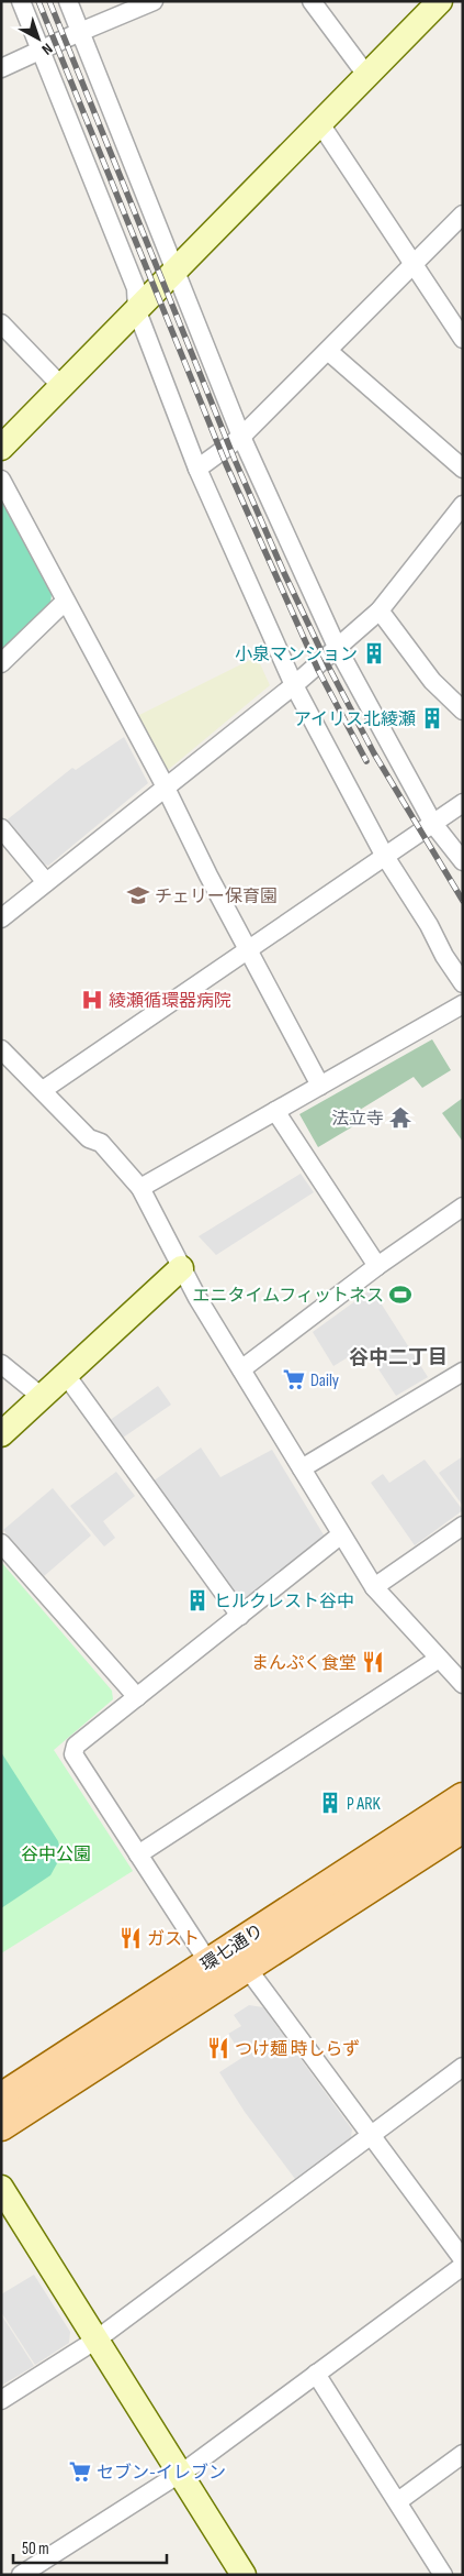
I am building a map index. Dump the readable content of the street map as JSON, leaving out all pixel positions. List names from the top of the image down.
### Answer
{
  "streets": {
    "main road": ["環七通り"]
  },
  "districts": ["谷中二丁目"],
  "parks": ["谷中公園"],
  "places": {
    "building": [
      "小泉マンション",
      "アイリス北綾瀬",
      "ヒルクレスト谷中",
      "P ARK"
    ],
    "school or university": ["チェリー保育園"],
    "hospital": ["綾瀬循環器病院"],
    "temple": ["法立寺"],
    "sports": ["エニタイムフィットネス"],
    "supermarket": ["Daily", "セブン-イレブン"],
    "restaurant": ["まんぷく食堂", "ガスト", "つけ麺 時しらず"]
  },
  "scale_bar": "50 m",
  "north": "bottom right"
}
